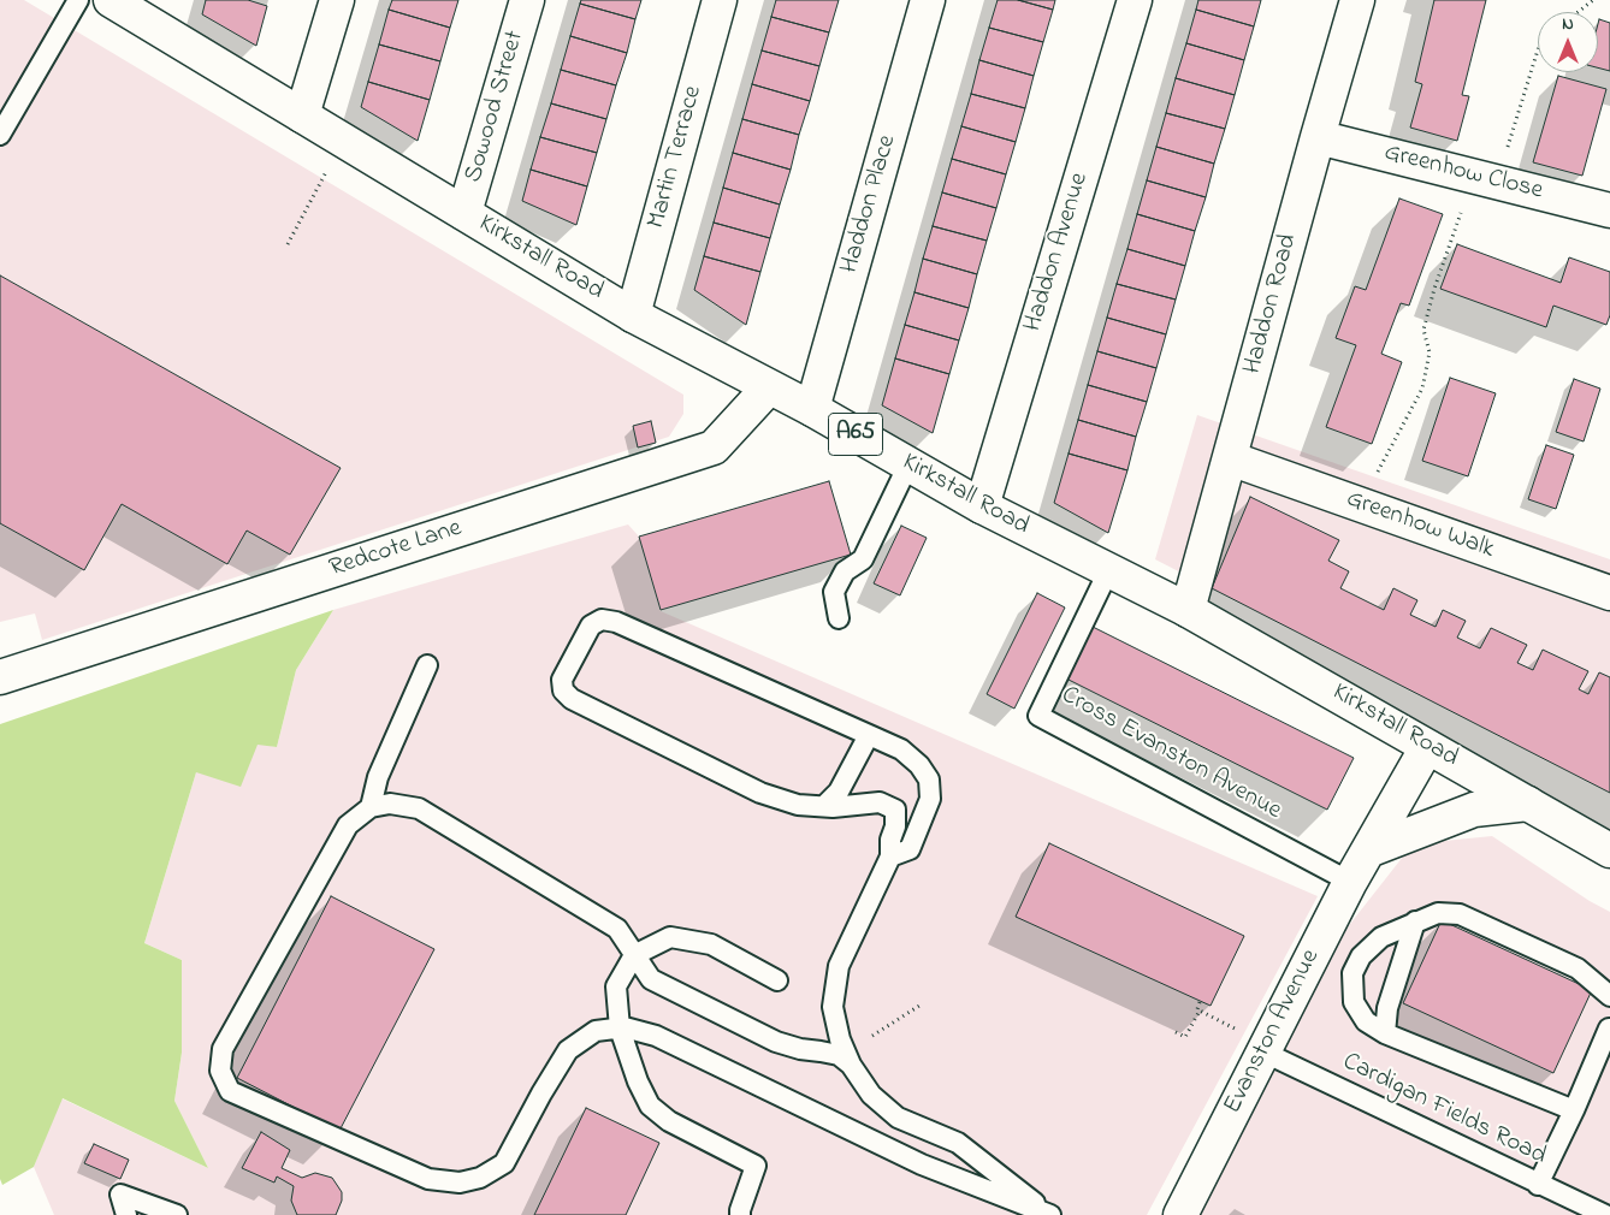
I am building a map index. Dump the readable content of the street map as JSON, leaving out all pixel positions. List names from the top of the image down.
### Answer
{
  "streets": {
    "street": [
      "Sowood Street",
      "Martin Terrace",
      "Greenhow Close",
      "Haddon Place",
      "Haddon Avenue",
      "Kirkstall Road",
      "Haddon Road",
      "A65",
      "Greenhow Walk",
      "Redcote Lane",
      "Evanston Avenue"
    ],
    "lane": ["Cross Evanston Avenue", "Cardigan Fields Road"]
  },
  "crossings": [
    ["Sowood Street", "Kirkstall Road"],
    ["Martin Terrace", "Kirkstall Road"],
    ["Greenhow Close", "Haddon Road"],
    ["Haddon Place", "Kirkstall Road"],
    ["Haddon Avenue", "Kirkstall Road"],
    ["Kirkstall Road", "Haddon Road"],
    ["Kirkstall Road", "Redcote Lane"],
    ["Kirkstall Road", "Cross Evanston Avenue"],
    ["Kirkstall Road", "Evanston Avenue"],
    ["Haddon Road", "Greenhow Walk"],
    ["Cross Evanston Avenue", "Evanston Avenue"],
    ["Evanston Avenue", "Cardigan Fields Road"]
  ],
  "north": "top"
}
